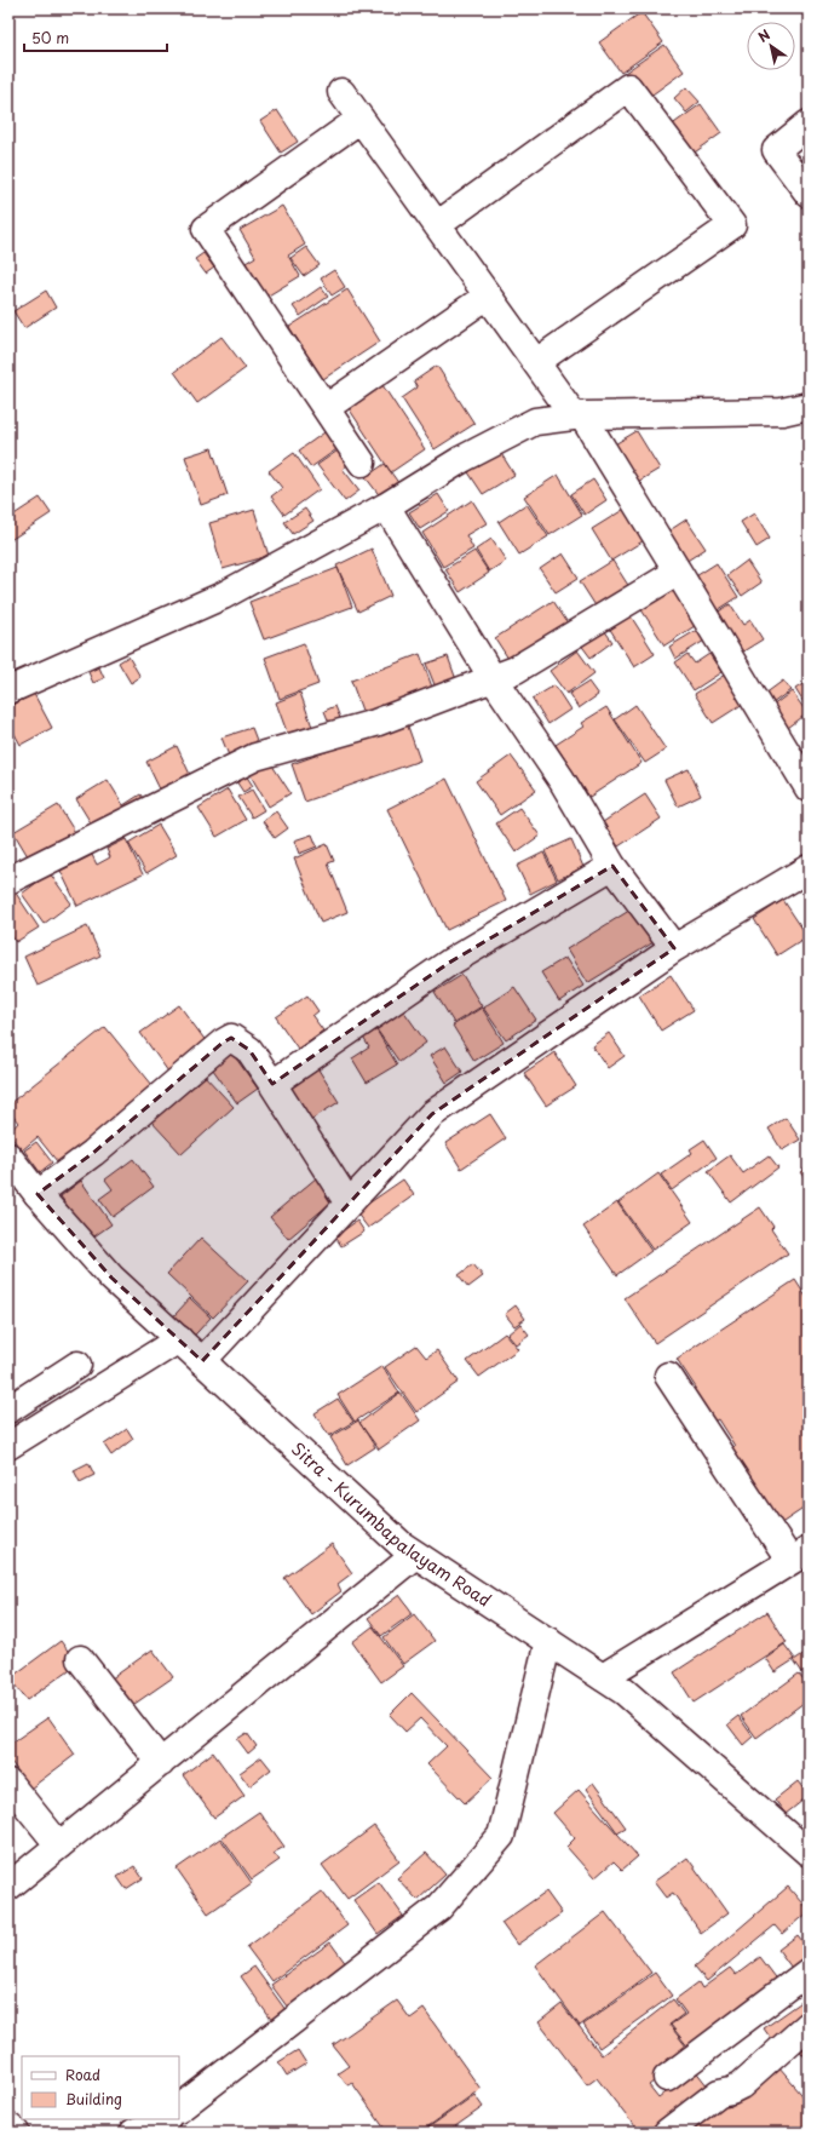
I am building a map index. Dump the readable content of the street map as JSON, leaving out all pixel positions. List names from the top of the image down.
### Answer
{
  "streets": {
    "street": ["Sitra - Kurumbapalayam Road"]
  },
  "legend": ["Road", "Building"],
  "scale_bar": "50 m",
  "north": "top left"
}
